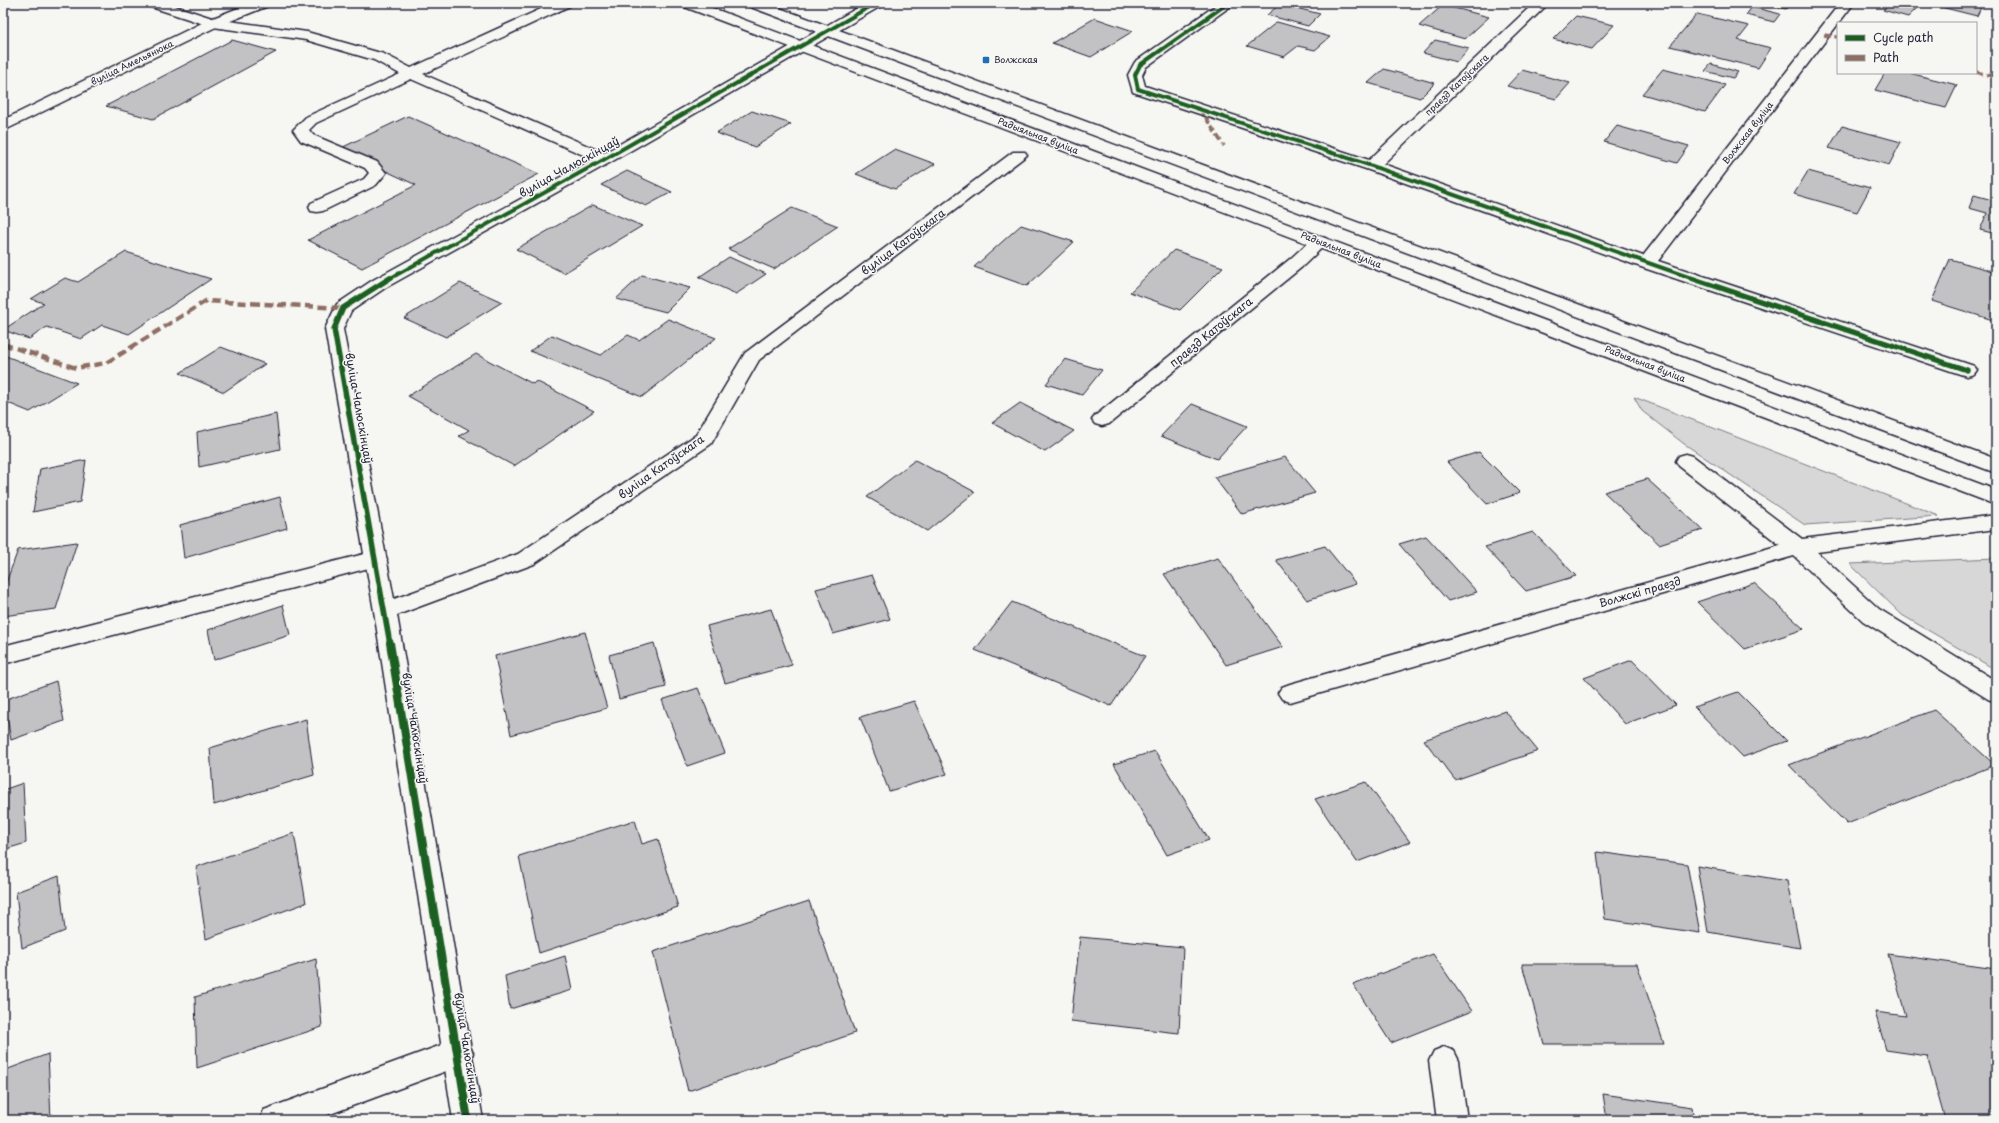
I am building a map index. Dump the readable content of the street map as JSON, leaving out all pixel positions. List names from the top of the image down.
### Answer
{
  "streets": {
    "street": [
      "вуліца Амельянюка",
      "праезд Катоўскага",
      "Волжская вуліца",
      "Радыяльная вуліца",
      "вуліца Чалюскінцаў",
      "вуліца Катоўскага",
      "Волжскі праезд"
    ]
  },
  "crossings": [
    ["праезд Катоўскага", "Радыяльная вуліца"],
    ["Радыяльная вуліца", "вуліца Чалюскінцаў"],
    ["вуліца Чалюскінцаў", "вуліца Катоўскага"]
  ],
  "places": {
    "transit": ["Волжская"]
  },
  "legend": ["Cycle path", "Path"]
}
